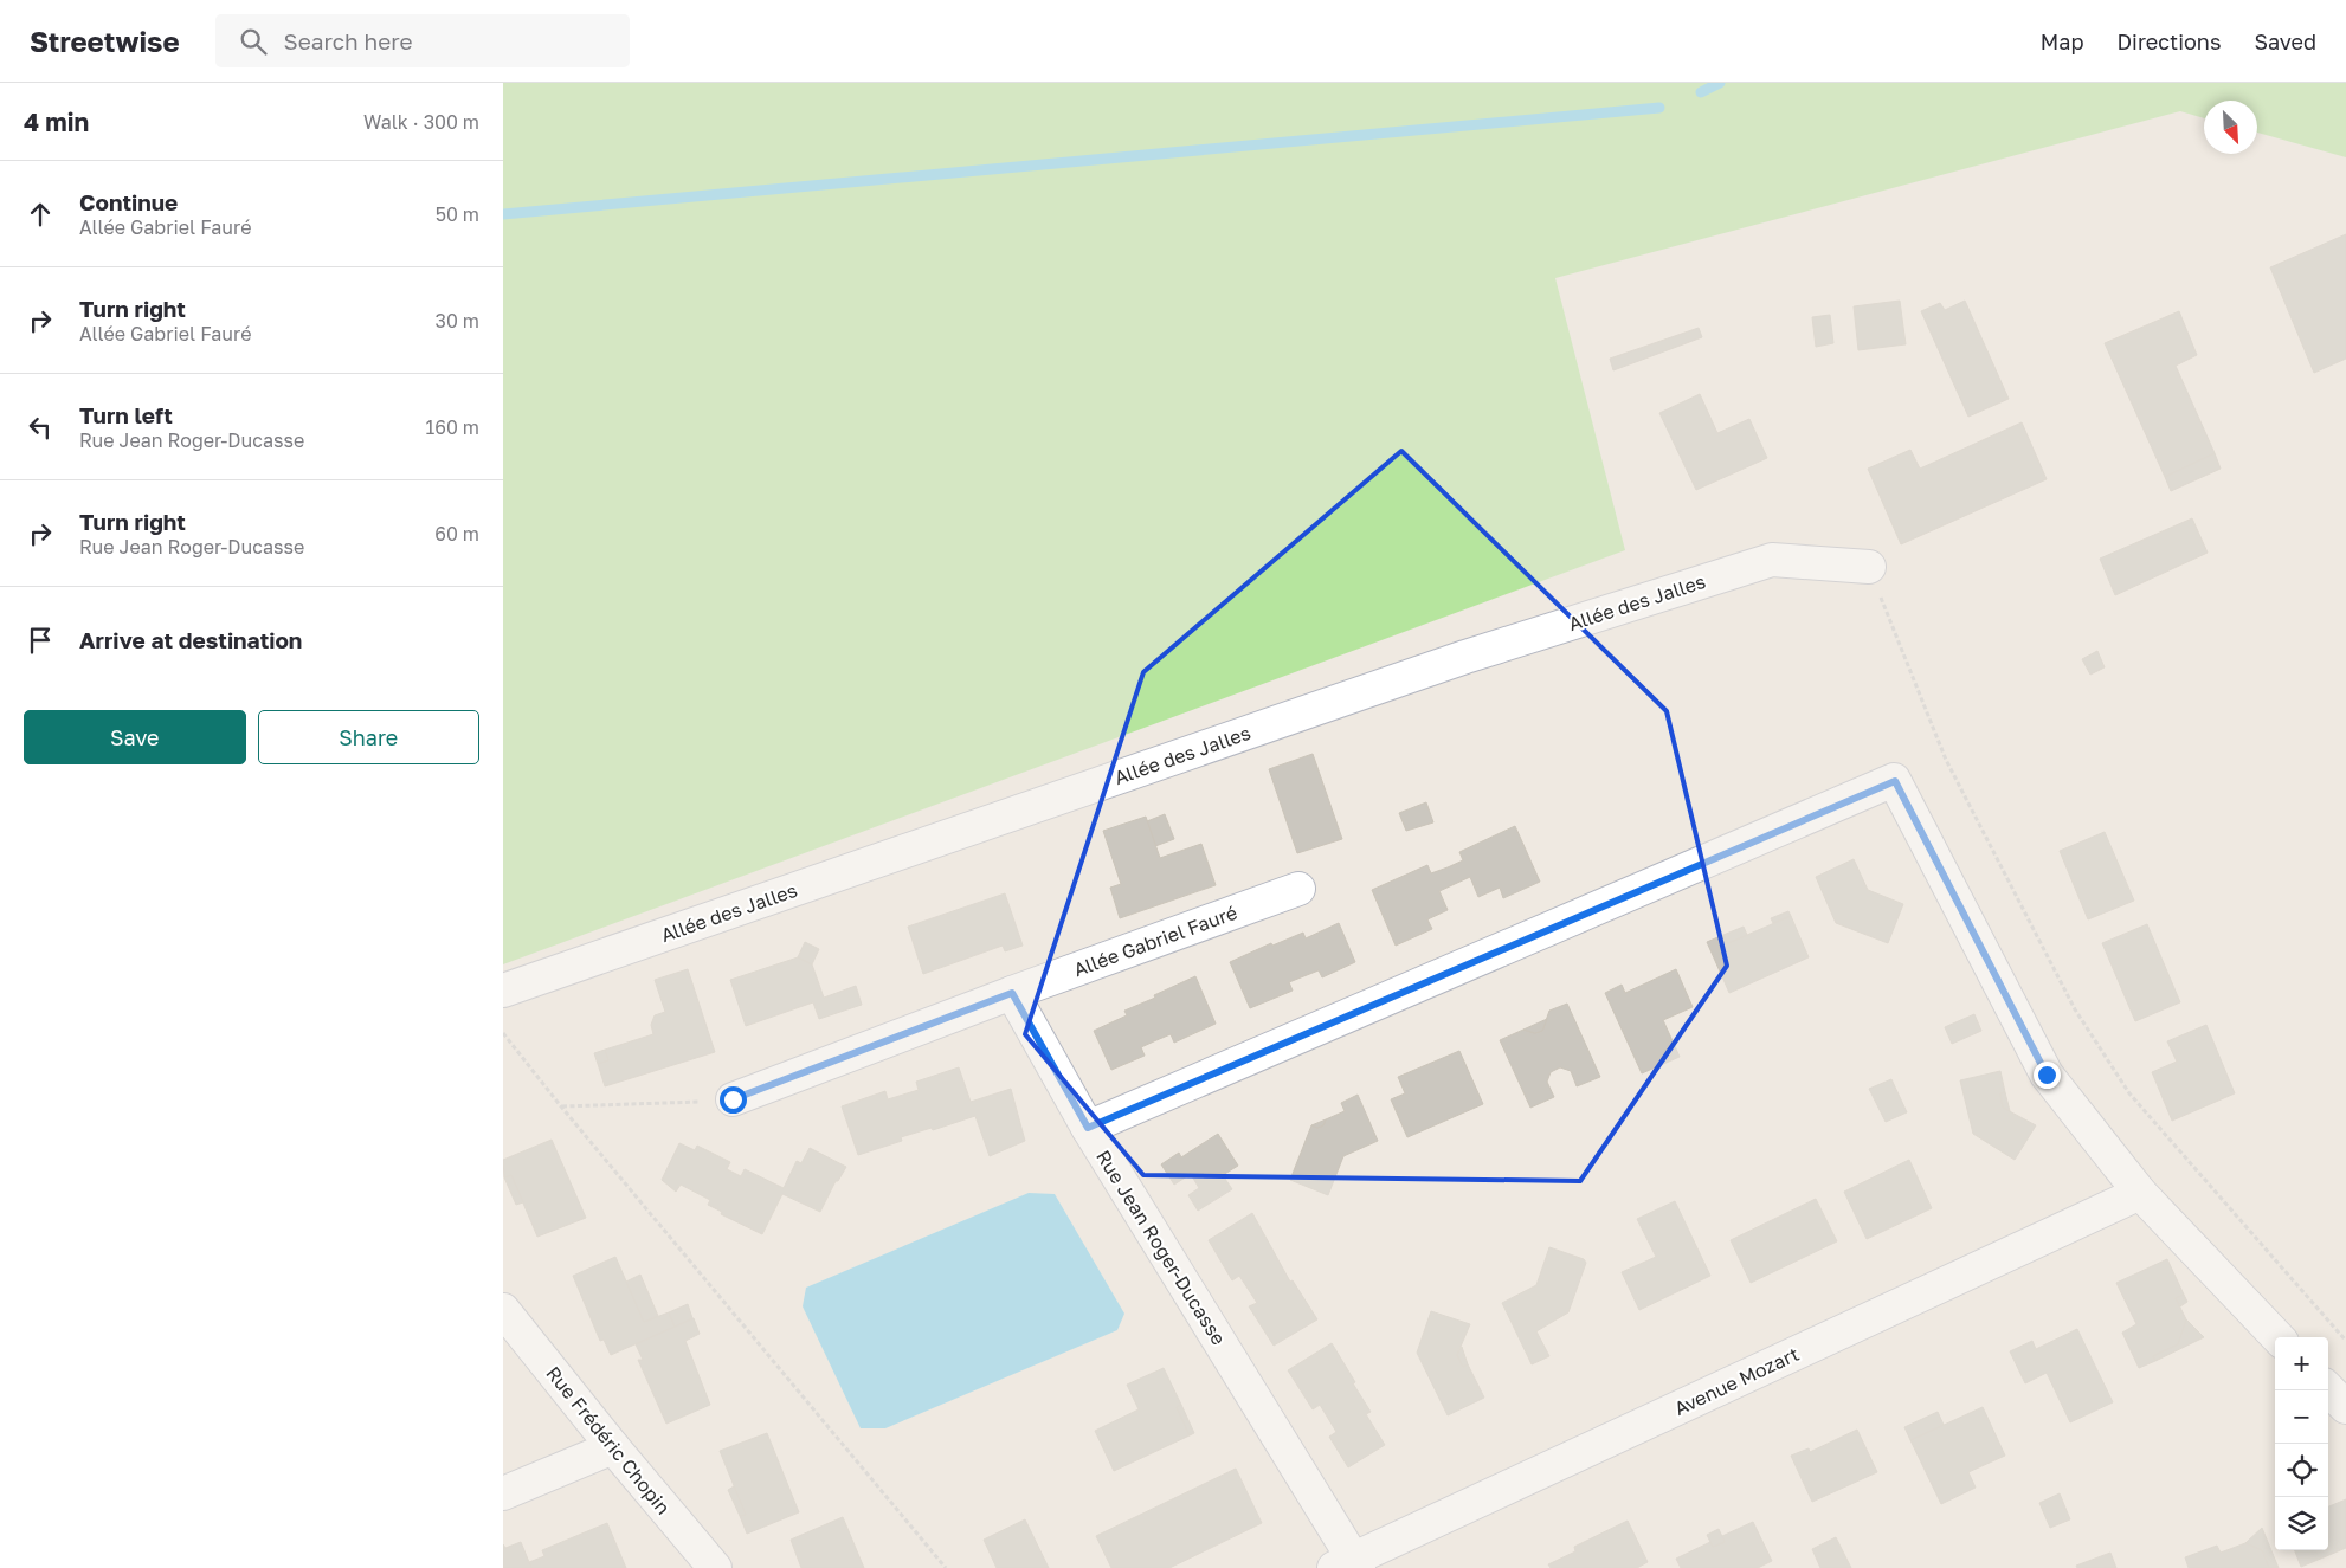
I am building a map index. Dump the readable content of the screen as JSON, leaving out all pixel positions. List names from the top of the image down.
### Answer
{
  "streets": {
    "street": [
      "Allée des Jalles",
      "Allée Gabriel Fauré",
      "Rue Jean Roger-Ducasse",
      "Avenue Mozart",
      "Rue Frédéric Chopin"
    ]
  },
  "crossings": [
    ["Rue Jean Roger-Ducasse", "Avenue Mozart"]
  ],
  "north": "bottom right",
  "page": {
    "header": "Streetwise",
    "search": "Search here",
    "nav": ["Map", "Directions", "Saved"],
    "heading": ["4 min", "Walk · 300 m"],
    "list": [
      ["Continue", "Allée Gabriel Fauré", "50 m"],
      ["Turn right", "Allée Gabriel Fauré", "30 m"],
      ["Turn left", "Rue Jean Roger-Ducasse", "160 m"],
      ["Turn right", "Rue Jean Roger-Ducasse", "60 m"],
      "Arrive at destination"
    ],
    "buttons": ["Save", "Share"],
    "map_buttons": ["+", "−"]
  }
}
